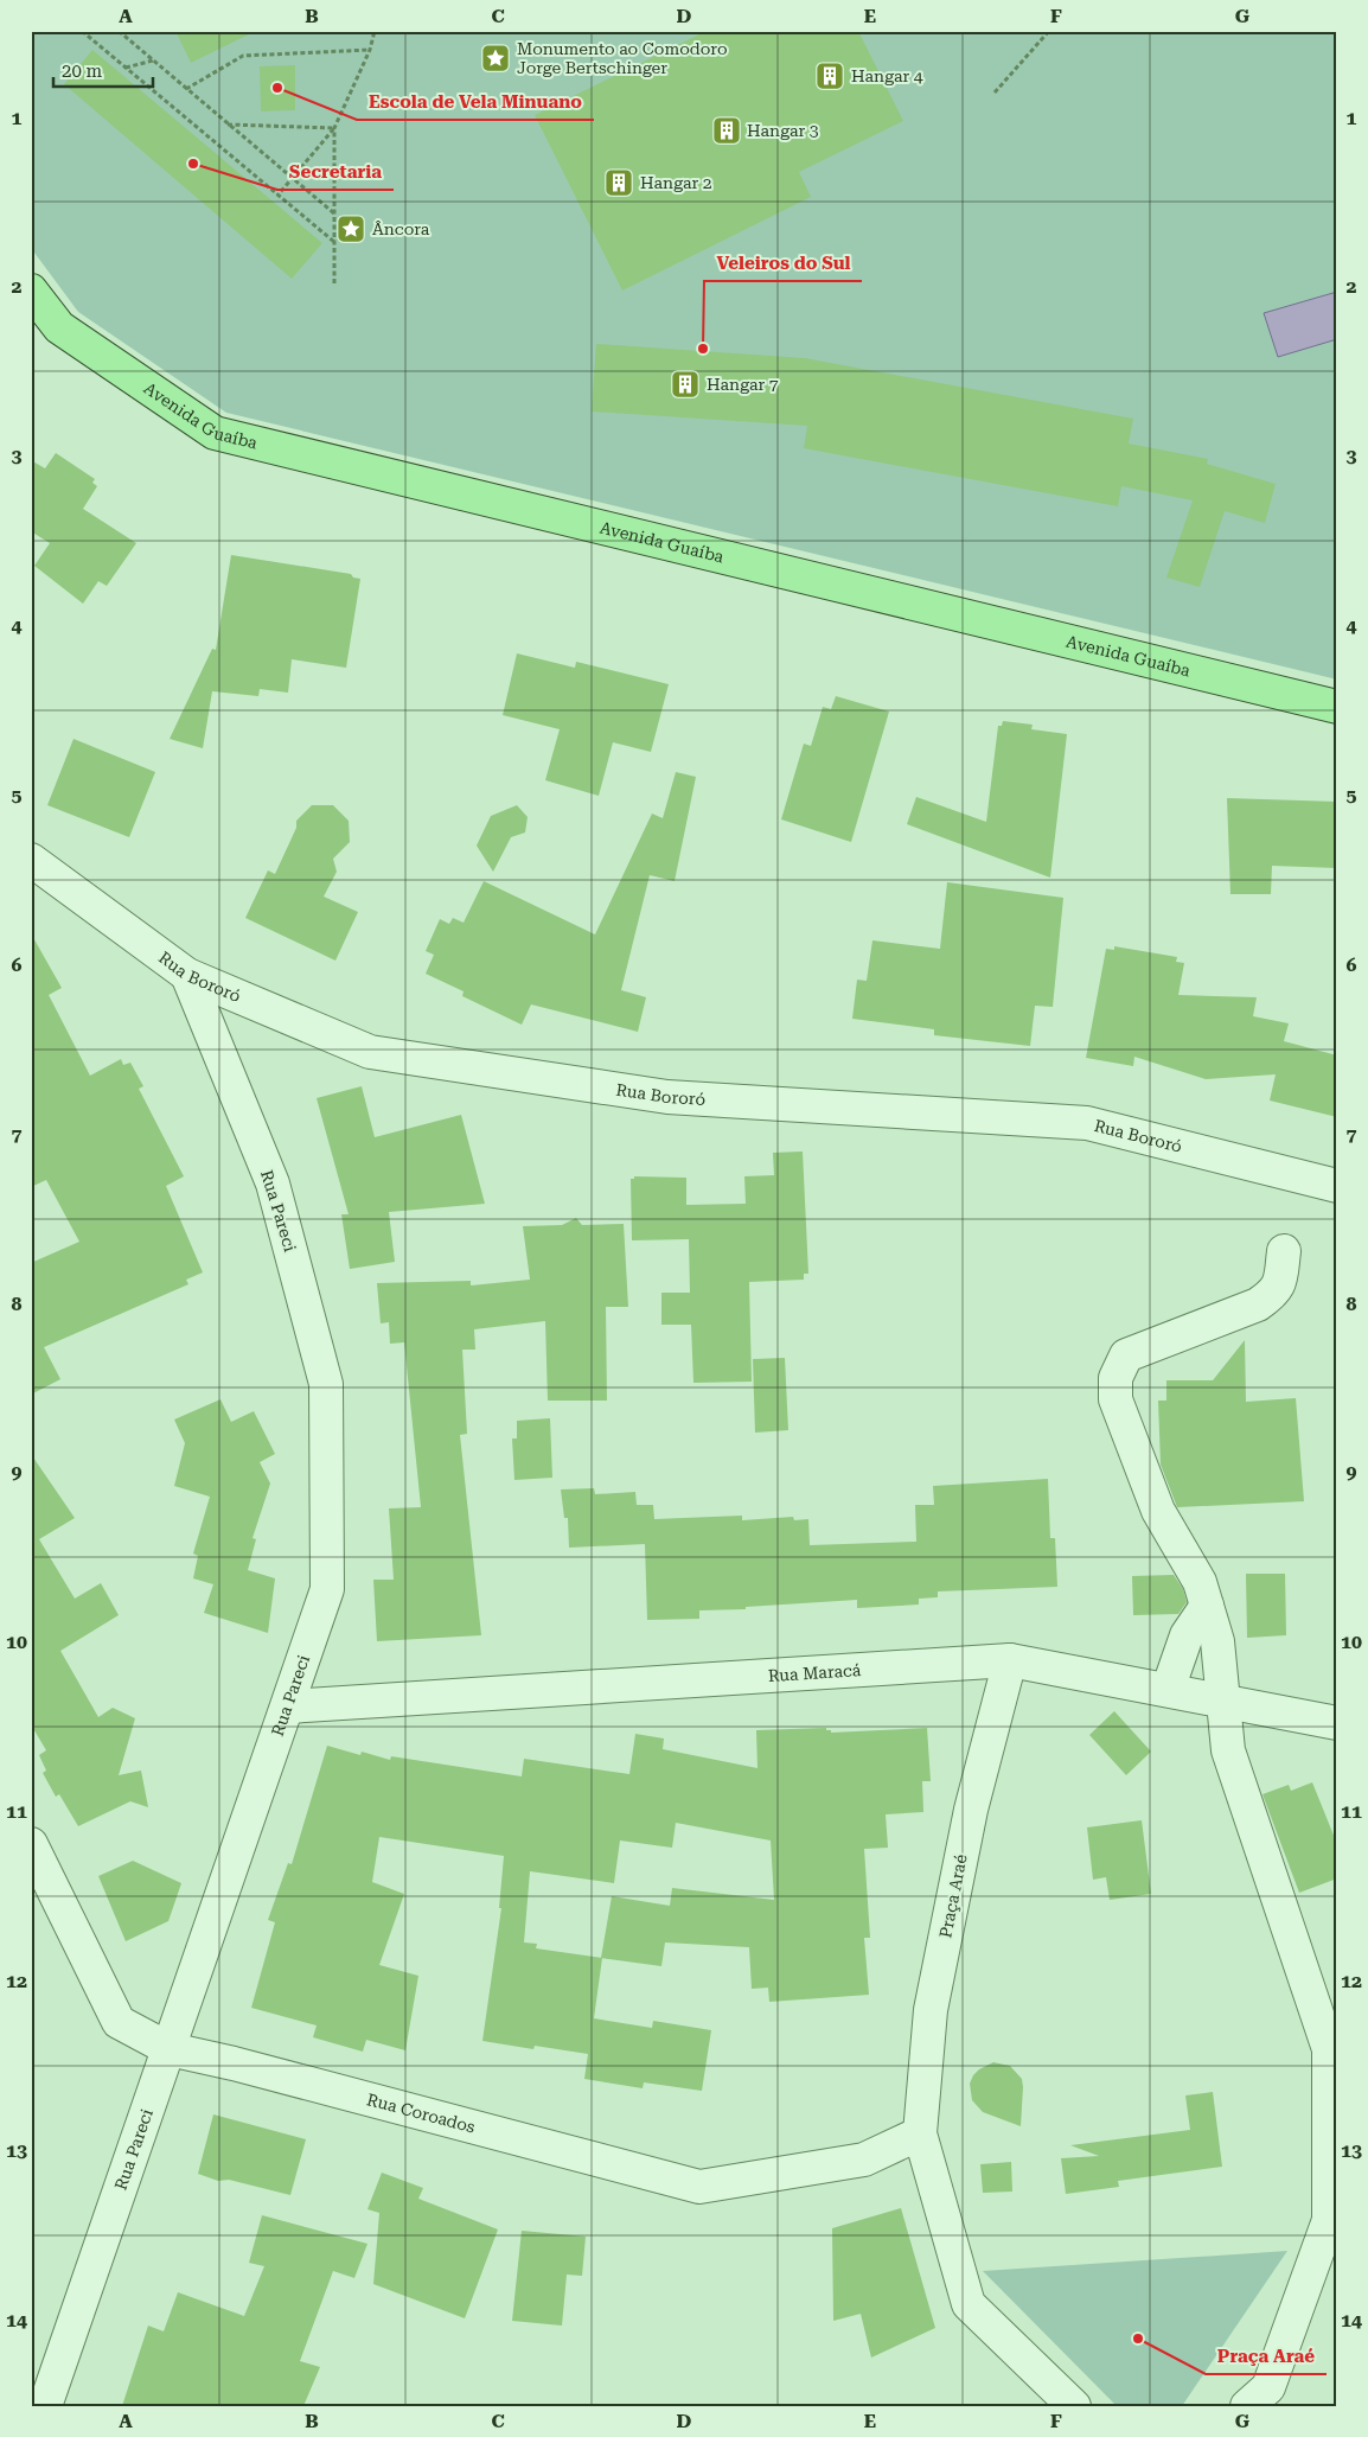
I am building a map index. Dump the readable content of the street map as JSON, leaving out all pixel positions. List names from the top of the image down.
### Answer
{
  "streets": {
    "main road": ["Avenida Guaíba"],
    "street": [
      "Rua Bororó",
      "Rua Pareci",
      "Rua Maracá",
      "Praça Araé",
      "Rua Coroados"
    ]
  },
  "crossings": [
    ["Rua Bororó", "Rua Pareci"],
    ["Rua Pareci", "Rua Maracá"],
    ["Rua Pareci", "Rua Coroados"],
    ["Rua Maracá", "Praça Araé"],
    ["Praça Araé", "Rua Coroados"]
  ],
  "places": {
    "place": ["Monumento ao Comodoro Jorge Bertschinger", "Âncora"],
    "building": [
      "Hangar 4",
      "Hangar 3",
      "Hangar 2",
      "Hangar 7"
    ],
    "other": [
      "Escola de Vela Minuano",
      "Secretaria",
      "Veleiros do Sul",
      "Praça Araé"
    ]
  },
  "scale_bar": "20 m",
  "grid": {
    "columns": [
      "A",
      "B",
      "C",
      "D",
      "E",
      "F",
      "G"
    ],
    "rows": [
      "1",
      "2",
      "3",
      "4",
      "5",
      "6",
      "7",
      "8",
      "9",
      "10",
      "11",
      "12",
      "13",
      "14"
    ]
  }
}
